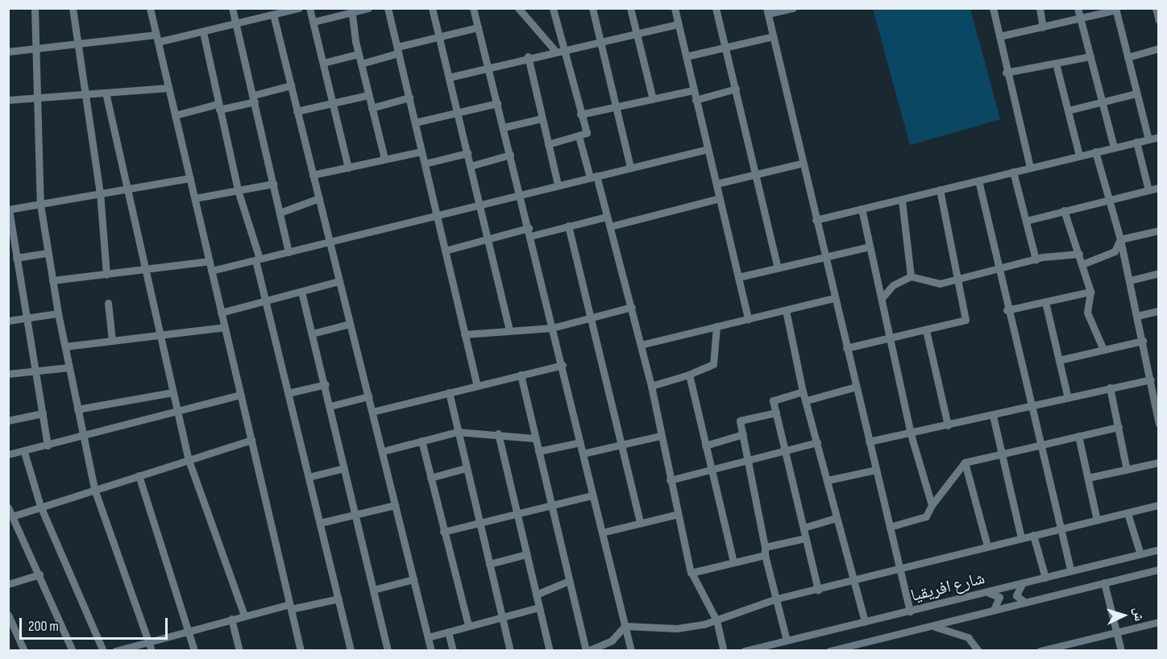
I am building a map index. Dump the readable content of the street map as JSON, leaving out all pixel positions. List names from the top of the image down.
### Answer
{
  "streets": {
    "street": ["شارع افريقيا"]
  },
  "scale_bar": "200 m",
  "north": "right"
}
